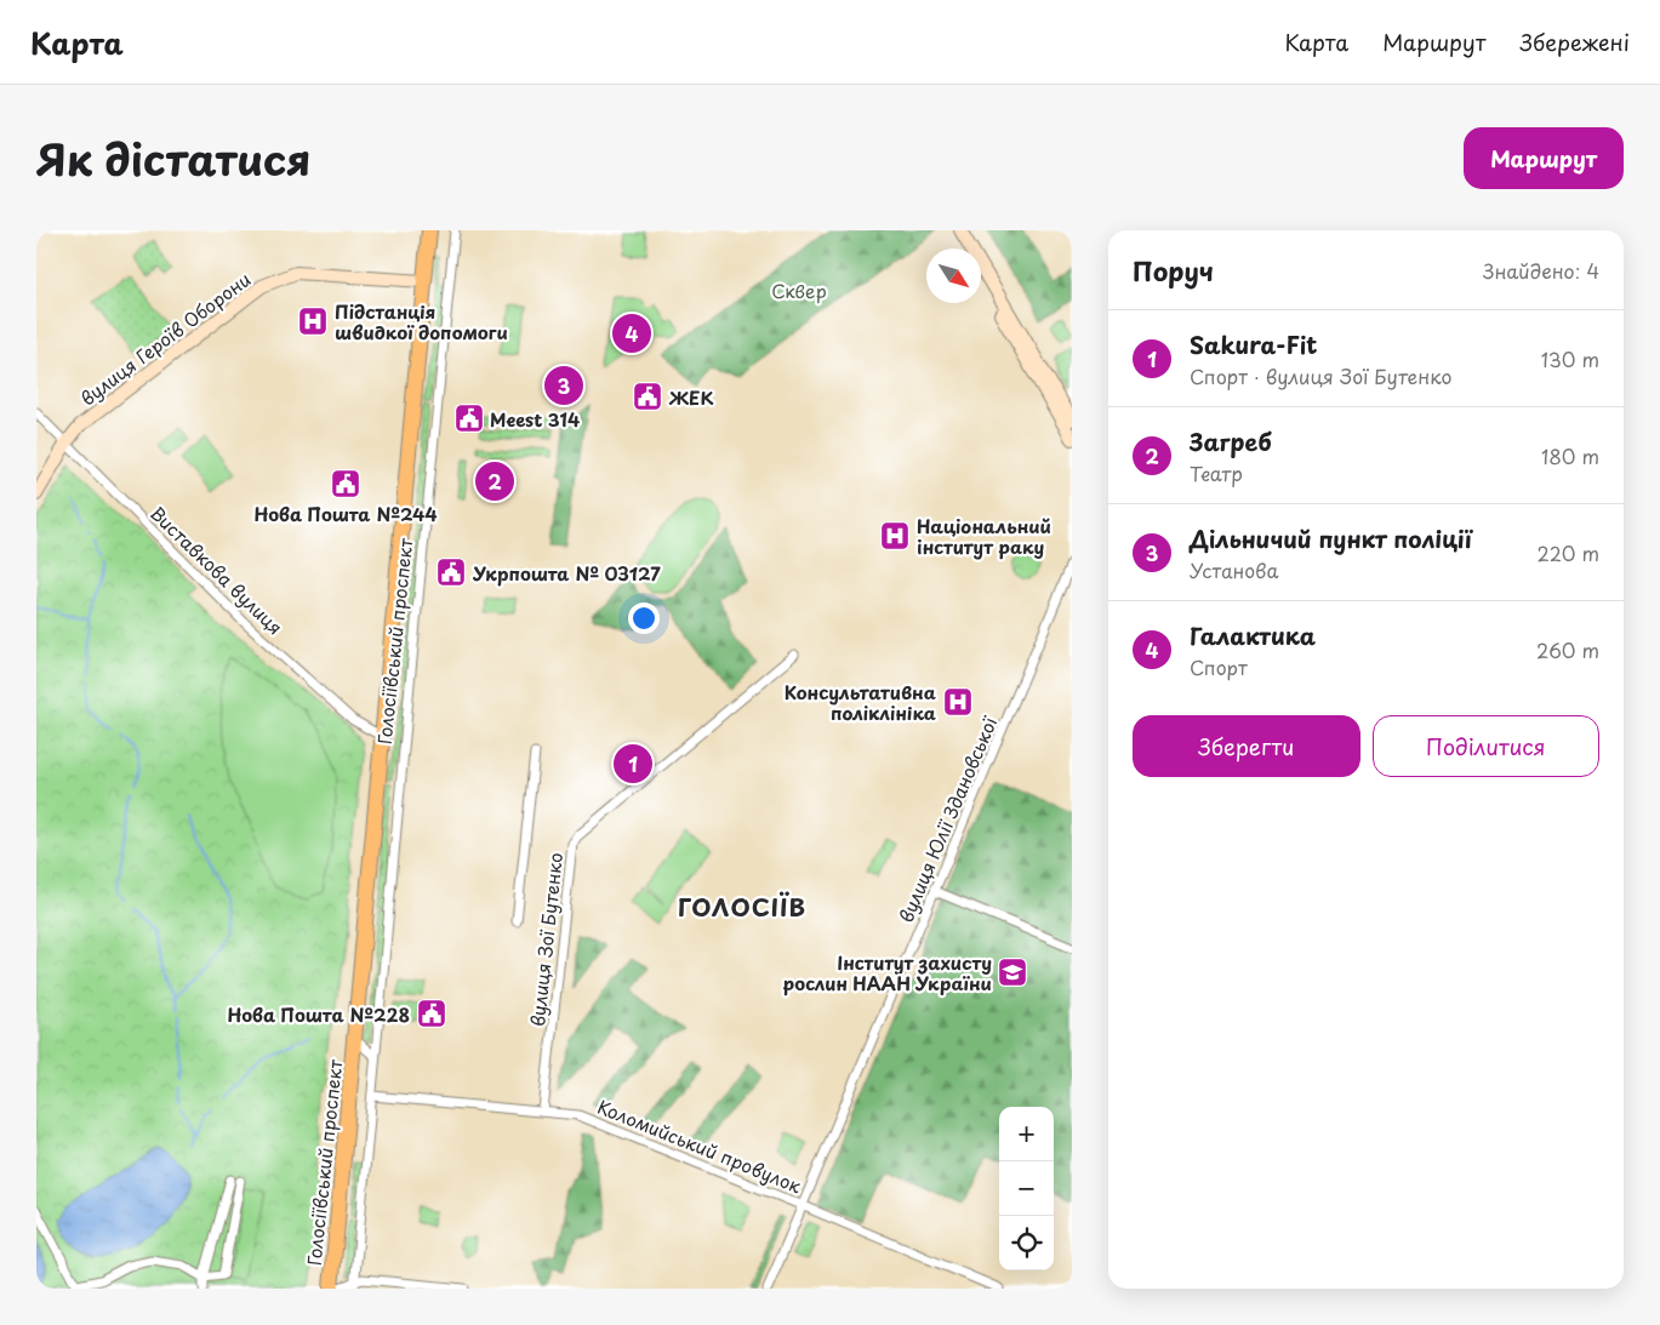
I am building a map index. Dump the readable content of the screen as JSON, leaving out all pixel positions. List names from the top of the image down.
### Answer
{
  "streets": {
    "highway": ["Голосіївський проспект"],
    "street": [
      "вулиця Героїв Оборони",
      "Виставкова вулиця",
      "вулиця Юлії Здановської",
      "вулиця Зої Бутенко",
      "Коломийський провулок"
    ]
  },
  "crossings": [
    ["вулиця Героїв Оборони", "Виставкова вулиця"],
    ["вулиця Героїв Оборони", "Голосіївський проспект"],
    ["Виставкова вулиця", "Голосіївський проспект"],
    ["Голосіївський проспект", "Коломийський провулок"],
    ["вулиця Юлії Здановської", "Коломийський провулок"],
    ["вулиця Зої Бутенко", "Коломийський провулок"]
  ],
  "districts": ["ГОЛОСІЇВ"],
  "parks": ["Сквер"],
  "places": {
    "hospital": ["Підстанція швидкої допомоги", "Національний інститут раку", "Консультативна поліклініка"],
    "public building": [
      "ЖЕК",
      "Meest 314",
      "Нова Пошта №244",
      "Укрпошта № 03127",
      "Нова Пошта №228"
    ],
    "school or university": ["Інститут захисту рослин НААН України"]
  },
  "north": "bottom right",
  "page": {
    "header": "Карта",
    "nav": ["Карта", "Маршрут", "Збережені"],
    "title": "Як дістатися",
    "buttons": [
      "Маршрут",
      ["Зберегти", "Поділитися"]
    ],
    "heading": ["Поруч", "Знайдено: 4"],
    "list": [
      {
        "mark": "1",
        "name": "Sakura-Fit",
        "note": "Спорт · вулиця Зої Бутенко",
        "value": "130 m"
      },
      {
        "mark": "2",
        "name": "Загреб",
        "note": "Театр",
        "value": "180 m"
      },
      {
        "mark": "3",
        "name": "Дільничий пункт поліції",
        "note": "Установа",
        "value": "220 m"
      },
      {
        "mark": "4",
        "name": "Галактика",
        "note": "Спорт",
        "value": "260 m"
      }
    ],
    "pins": [
      "4",
      "3",
      "2",
      "1"
    ],
    "map_buttons": ["+", "−"]
  }
}
